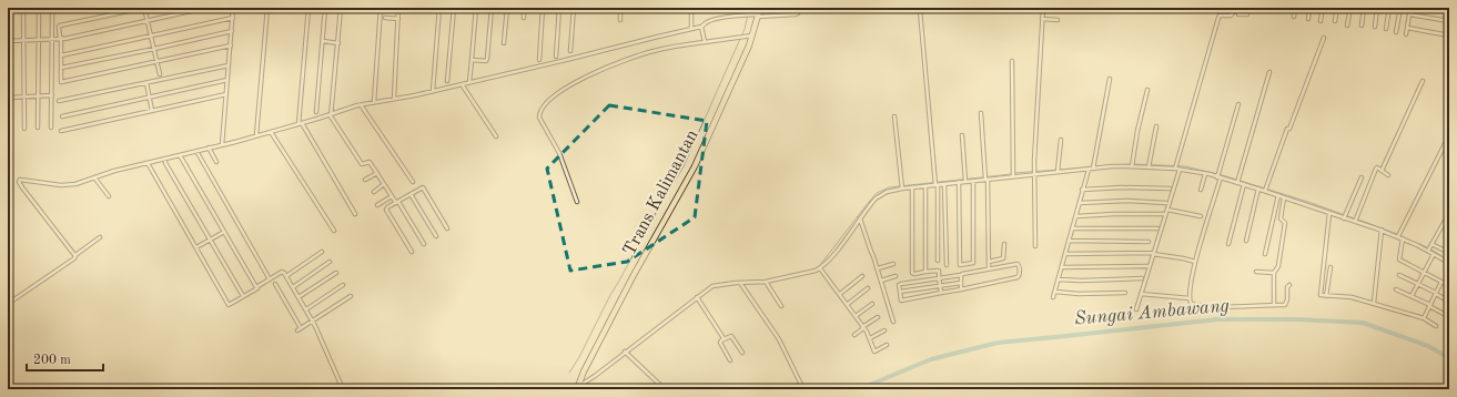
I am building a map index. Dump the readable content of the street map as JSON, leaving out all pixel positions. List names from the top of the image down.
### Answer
{
  "streets": {
    "highway": ["Trans Kalimantan"]
  },
  "water": ["Sungai Ambawang"],
  "scale_bar": "200 m"
}
